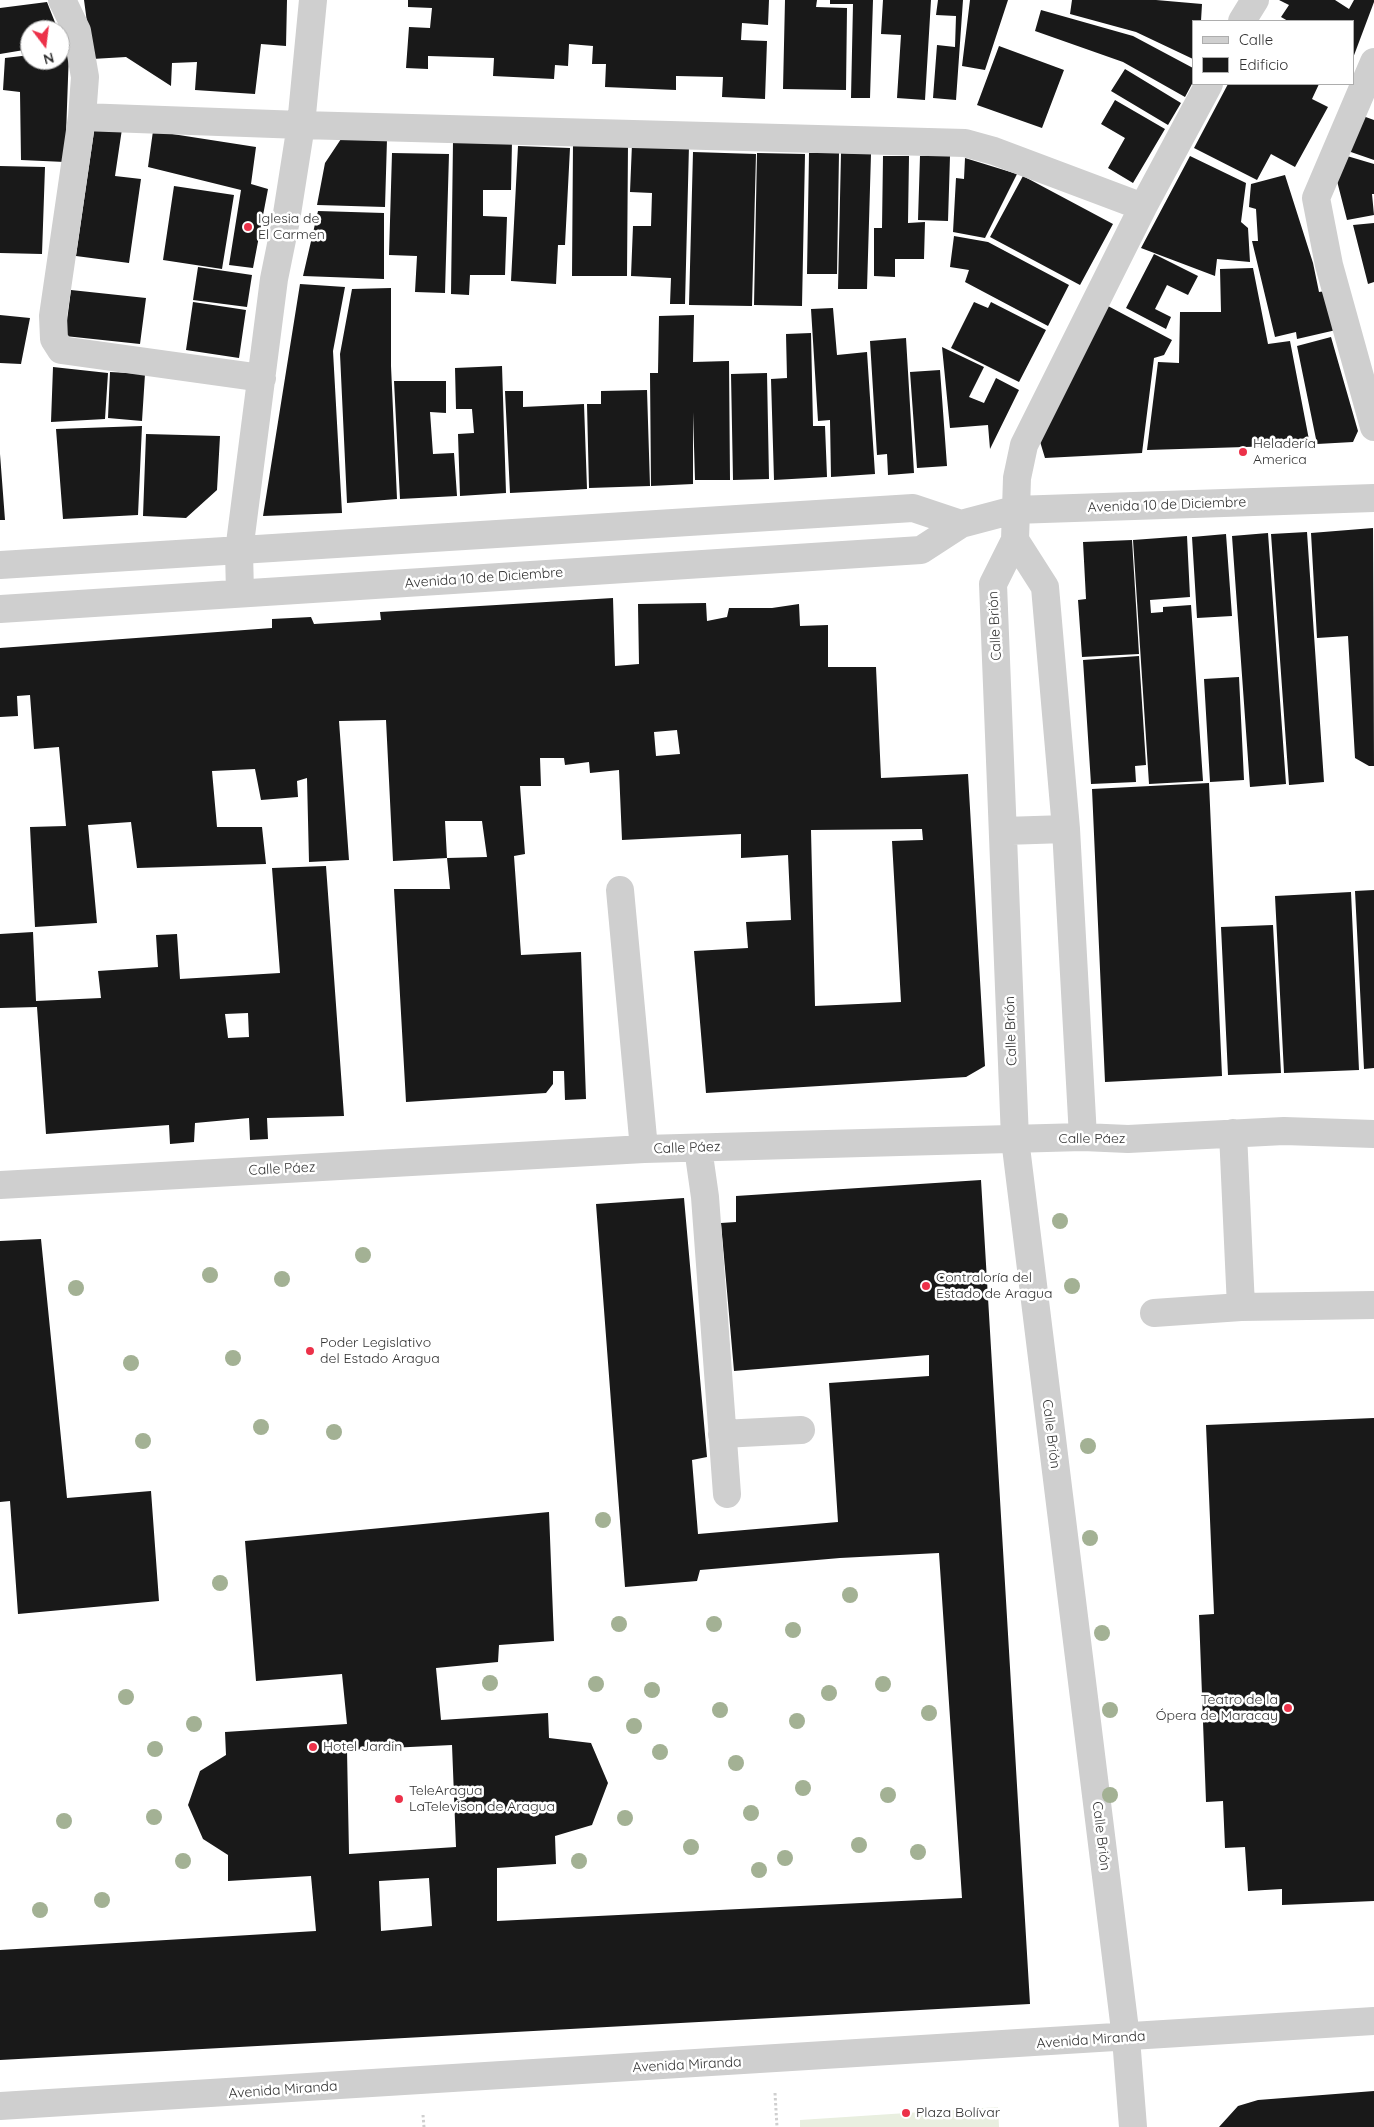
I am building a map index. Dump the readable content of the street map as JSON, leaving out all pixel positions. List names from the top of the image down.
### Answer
{
  "streets": {
    "street": [
      "Avenida 10 de Diciembre",
      "Calle Brión",
      "Calle Páez",
      "Avenida Miranda"
    ]
  },
  "crossings": [
    ["Calle Brión", "Calle Páez"],
    ["Calle Brión", "Avenida Miranda"]
  ],
  "places": [
    "Iglesia de El Carmen",
    "Heladería America",
    "Contraloría del Estado de Aragua",
    "Poder Legislativo del Estado Aragua",
    "Teatro de la Ópera de Maracay",
    "Hotel Jardin",
    "TeleAragua LaTelevison de Aragua",
    "Plaza Bolívar"
  ],
  "legend": ["Calle", "Edificio"],
  "north": "bottom"
}
